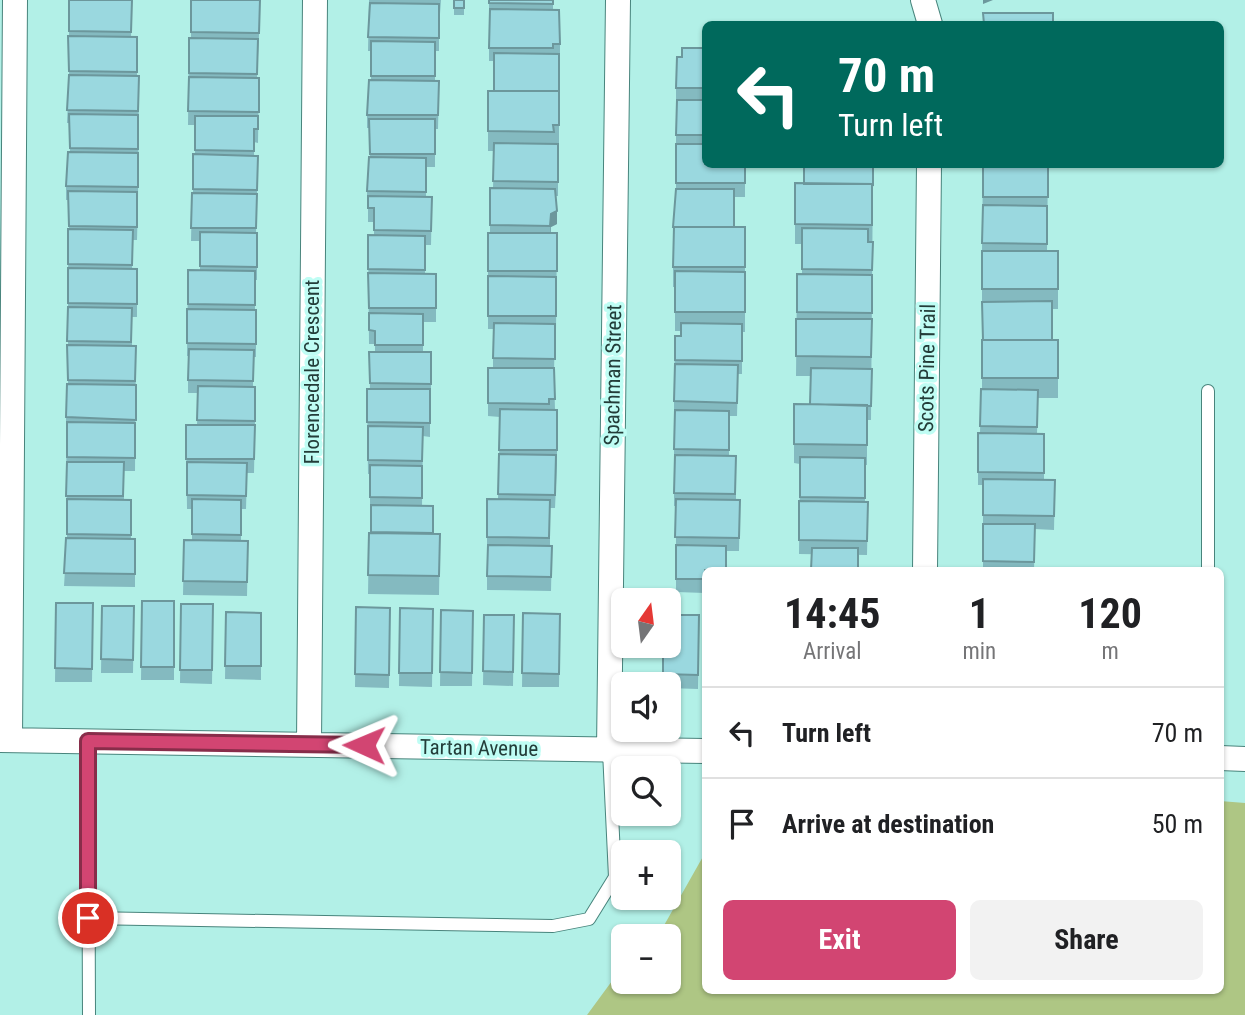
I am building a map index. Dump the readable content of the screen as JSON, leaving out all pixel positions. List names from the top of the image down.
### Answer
{
  "streets": {
    "street": [
      "Scots Pine Trail",
      "Florencedale Crescent",
      "Spachman Street",
      "Tartan Avenue"
    ]
  },
  "crossings": [
    ["Florencedale Crescent", "Tartan Avenue"],
    ["Spachman Street", "Tartan Avenue"]
  ],
  "north": "top",
  "page": {
    "turn": ["70 m", "Turn left"],
    "eta": [
      "14:45",
      "Arrival",
      "1",
      "min",
      "120",
      "m"
    ],
    "map_buttons": ["+", "−"],
    "list": [
      {
        "name": "Turn left",
        "value": "70 m"
      },
      {
        "name": "Arrive at destination",
        "value": "50 m"
      }
    ],
    "buttons": ["Exit", "Share"]
  }
}
